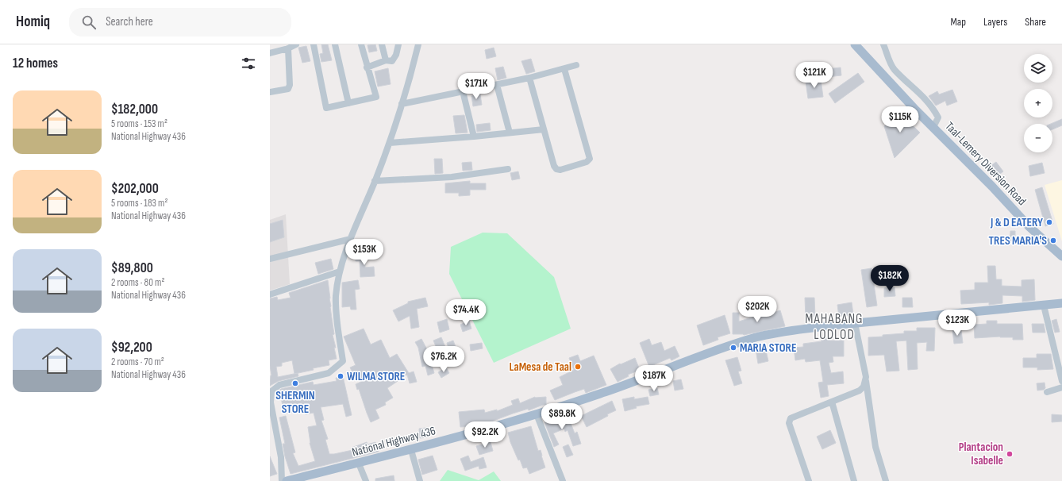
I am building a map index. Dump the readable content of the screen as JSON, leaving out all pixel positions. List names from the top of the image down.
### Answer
{
  "streets": {
    "main road": ["Taal-Lemery Diversion Road", "National Highway 436"]
  },
  "districts": ["MAHABANG LODLOD"],
  "places": [
    "J & D EATERY",
    "TRES MARIA'S",
    "MARIA STORE",
    "LaMesa de Taal",
    "WILMA STORE",
    "SHERMIN STORE",
    "Plantacion Isabelle"
  ],
  "page": {
    "header": "Homiq",
    "search": "Search here",
    "nav": ["Map", "Layers", "Share"],
    "heading": "12 homes",
    "map_buttons": ["+", "−"],
    "price": [
      "$121K",
      "$171K",
      "$115K",
      "$153K",
      "$182K",
      "$202K",
      "$74.4K",
      "$123K",
      "$76.2K",
      "$187K",
      "$89.8K",
      "$92.2K"
    ],
    "list": [
      {
        "name": "$182,000",
        "note": "5 rooms · 153 m² · National Highway 436"
      },
      {
        "name": "$202,000",
        "note": "5 rooms · 183 m² · National Highway 436"
      },
      {
        "name": "$89,800",
        "note": "2 rooms · 80 m² · National Highway 436"
      },
      {
        "name": "$92,200",
        "note": "2 rooms · 70 m² · National Highway 436"
      }
    ]
  }
}
